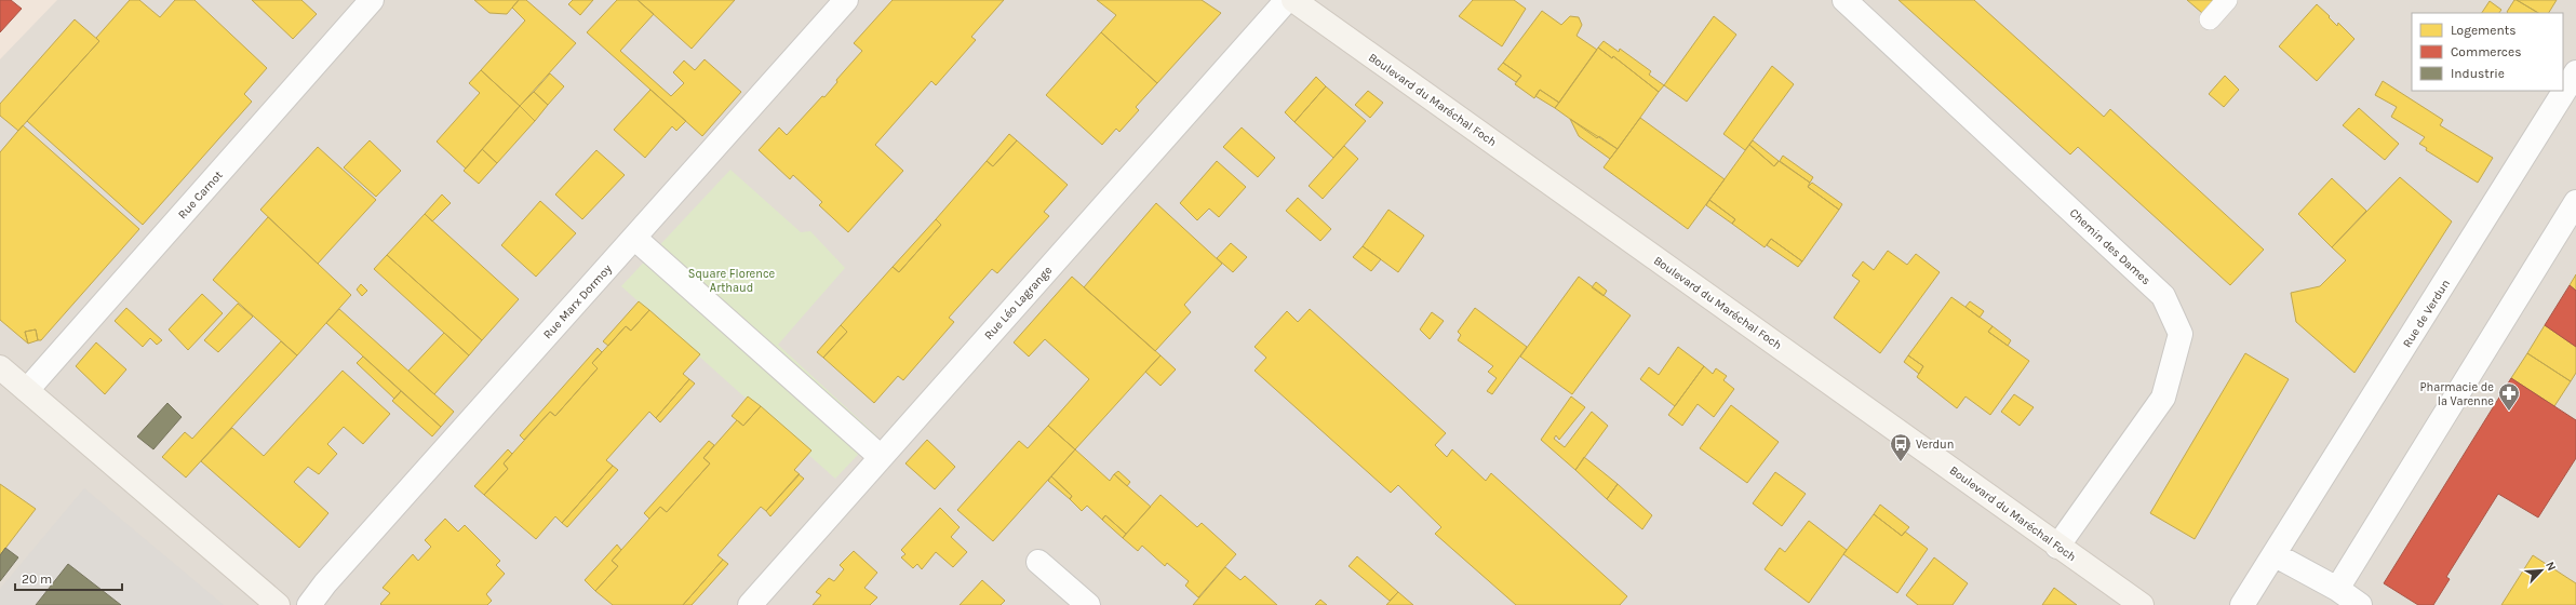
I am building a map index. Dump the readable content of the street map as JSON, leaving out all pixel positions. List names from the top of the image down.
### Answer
{
  "streets": {
    "main road": ["Boulevard du Maréchal Foch"],
    "street": [
      "Rue Carnot",
      "Chemin des Dames",
      "Rue Marx Dormoy",
      "Rue Léo Lagrange",
      "Rue de Verdun"
    ]
  },
  "crossings": [
    ["Boulevard du Maréchal Foch", "Chemin des Dames"]
  ],
  "parks": ["Square Florence Arthaud"],
  "places": {
    "pharmacy": ["Pharmacie de la Varenne"],
    "bus stop": ["Verdun"]
  },
  "legend": ["Logements", "Commerces", "Industrie"],
  "scale_bar": "20 m",
  "north": "top right"
}
